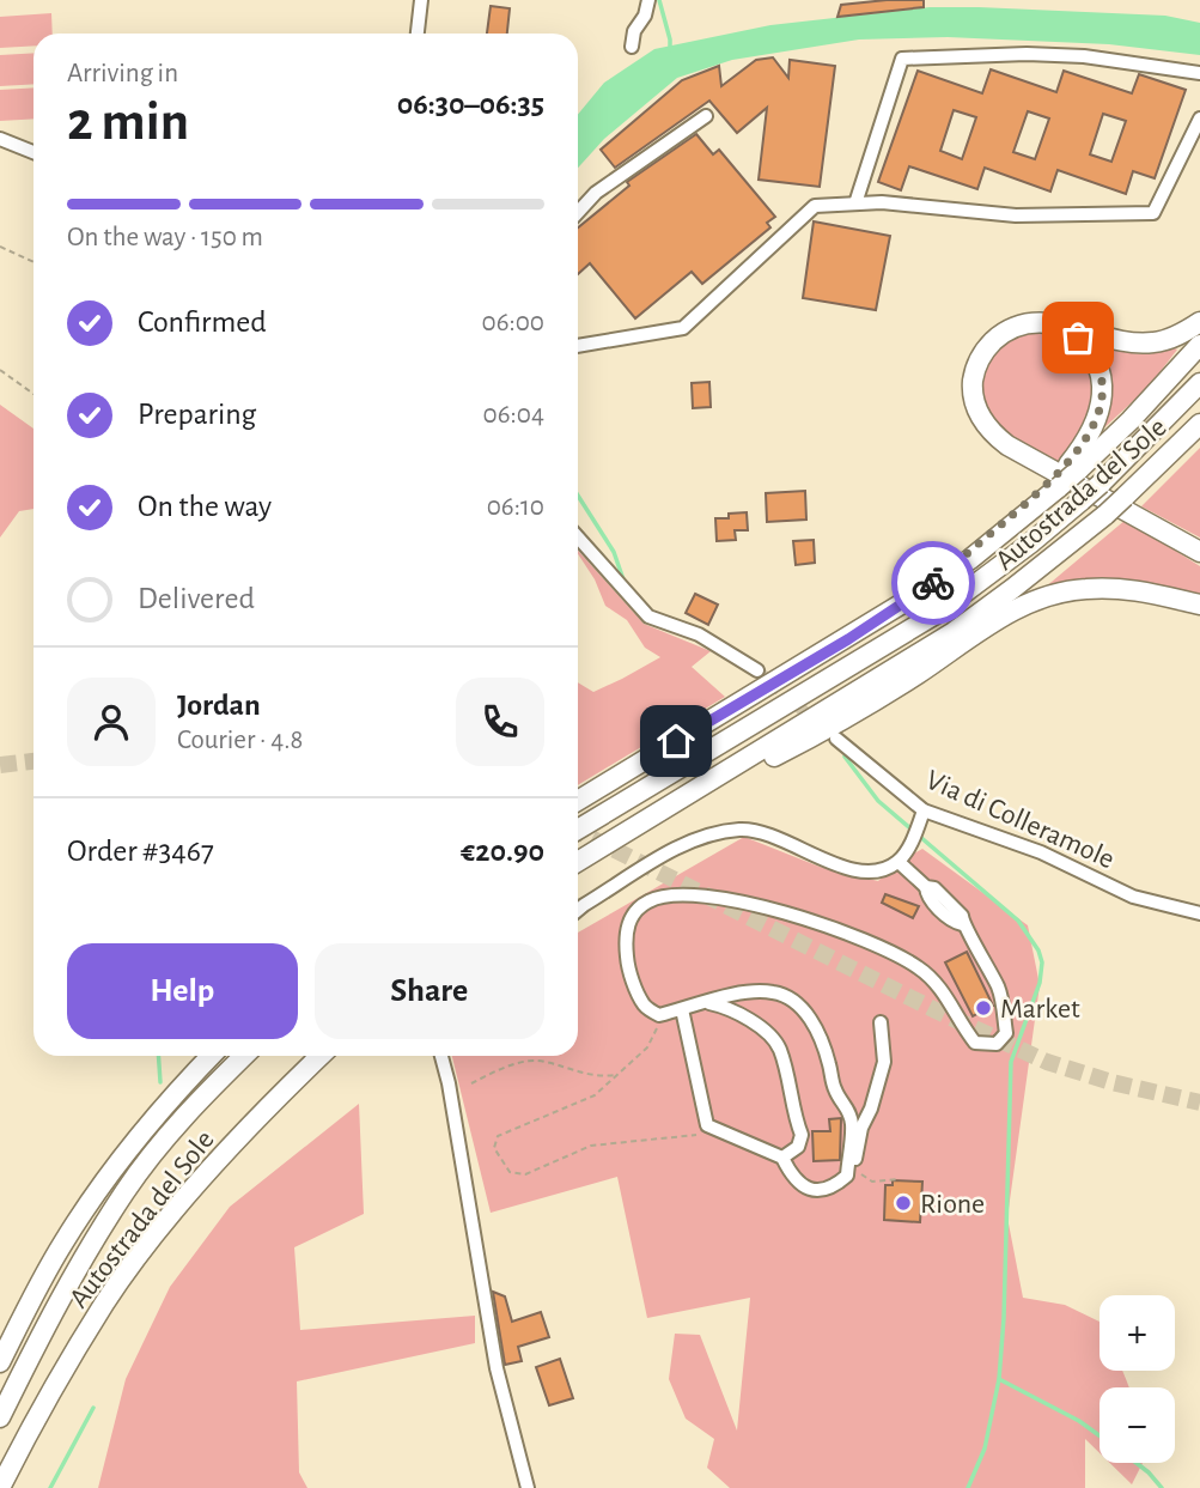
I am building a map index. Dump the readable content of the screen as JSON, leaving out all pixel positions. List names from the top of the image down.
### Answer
{
  "streets": {
    "highway": ["Autostrada del Sole"],
    "street": ["Via di Colleramole"]
  },
  "places": ["Market", "Rione"],
  "page": {
    "heading": ["2 min", "Arriving in", "06:30–06:35"],
    "panel": [
      "Jordan",
      "Courier · 4.8",
      "Order #3467",
      "€20.90"
    ],
    "bar": "On the way · 150 m",
    "list": [
      ["Confirmed", "06:00"],
      ["Preparing", "06:04"],
      ["On the way", "06:10"],
      "Delivered"
    ],
    "buttons": ["Help", "Share"],
    "map_buttons": ["+", "−"]
  }
}
